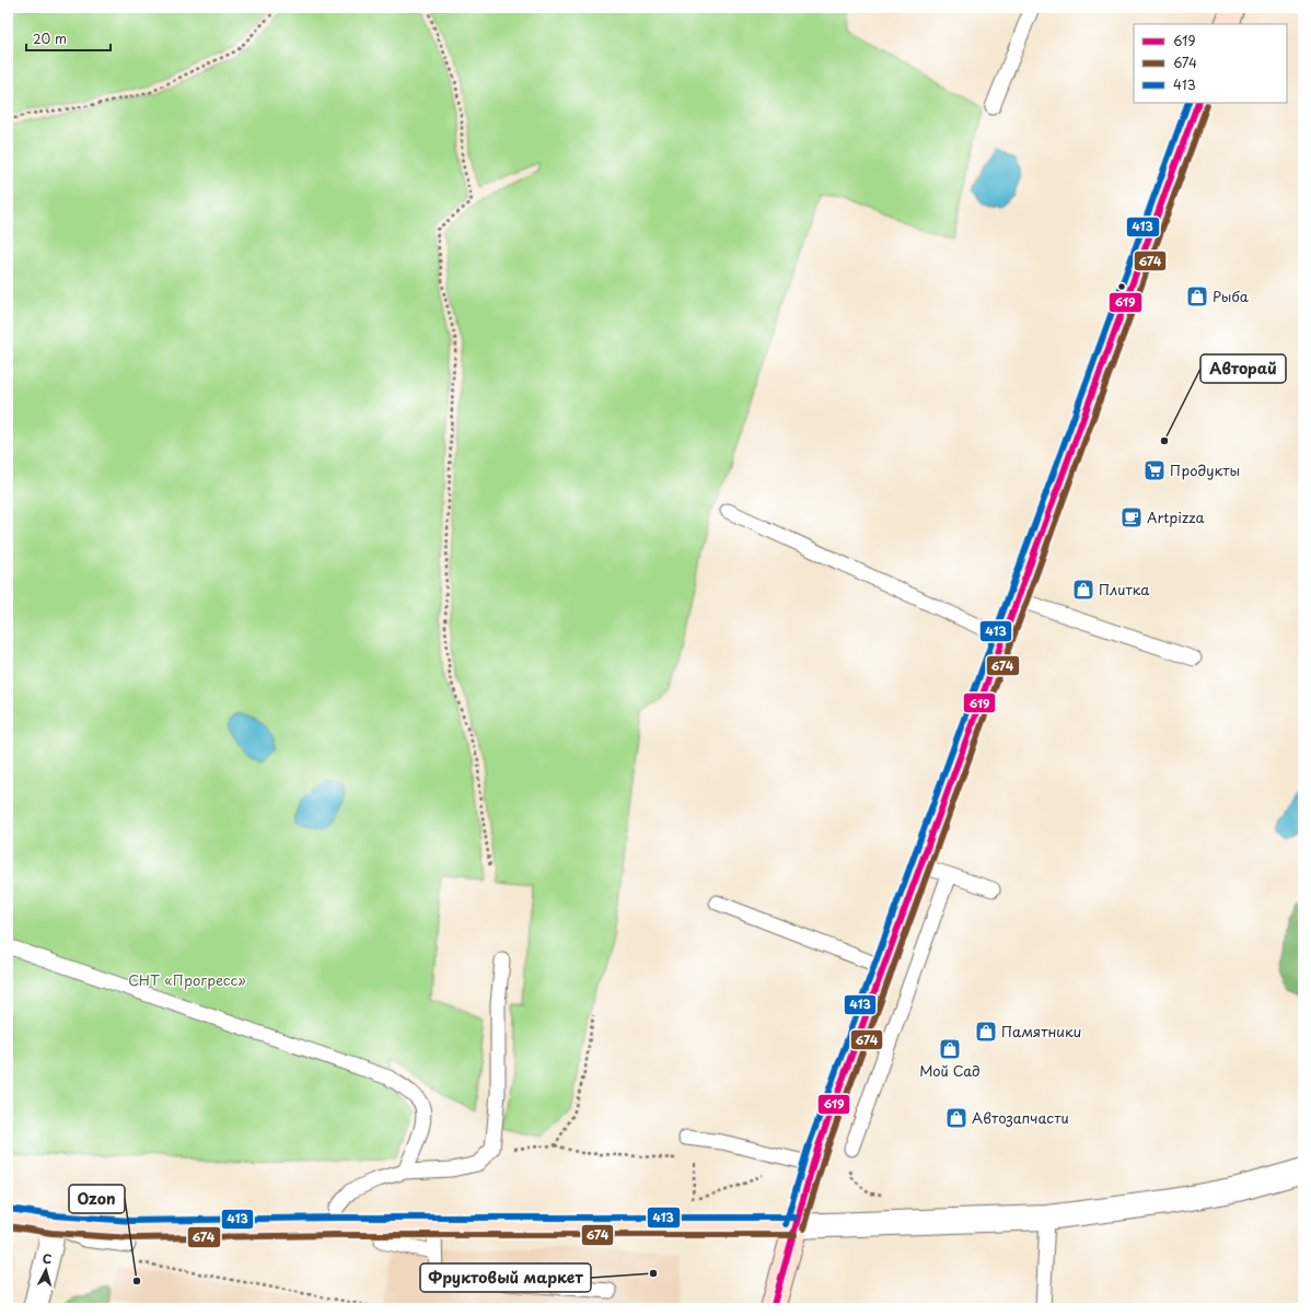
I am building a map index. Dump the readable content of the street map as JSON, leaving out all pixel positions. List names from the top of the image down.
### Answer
{
  "parks": ["СНТ «Прогресс»"],
  "places": {
    "shop": [
      "Рыба",
      "Плитка",
      "Памятники",
      "Мой Сад",
      "Автозапчасти"
    ],
    "other": ["Авторай", "Фруктовый маркет", "Ozon"],
    "supermarket": ["Продукты"],
    "cafe": ["Artpizza"]
  },
  "lines": ["transit line 619", "transit line 413", "transit line 674"],
  "legend": ["619", "674", "413"],
  "scale_bar": "20 m",
  "north": "top"
}
